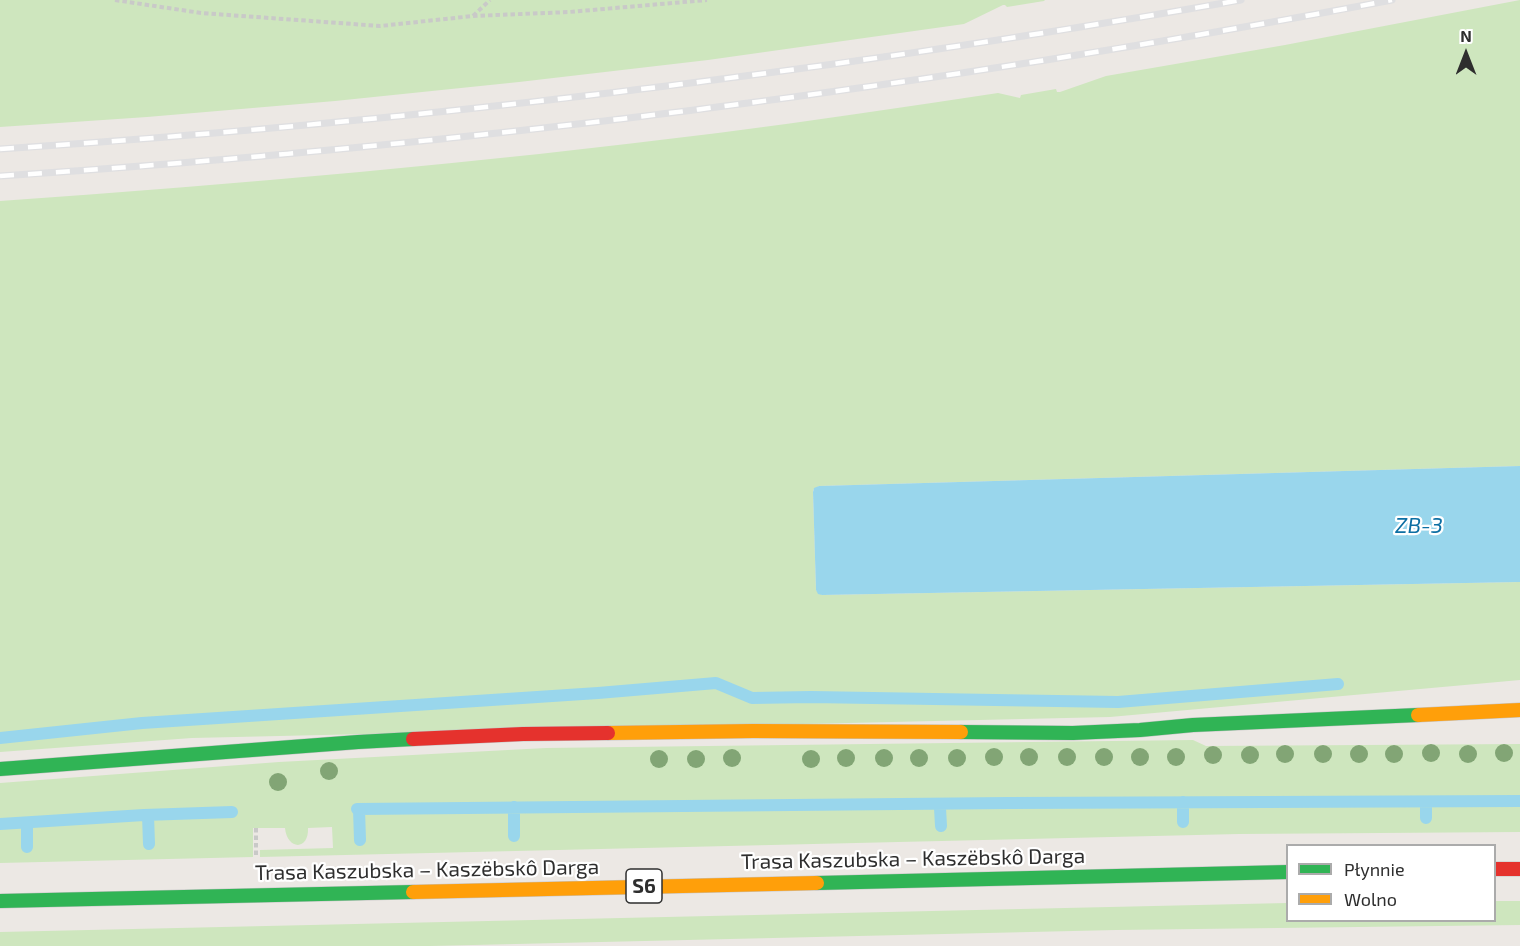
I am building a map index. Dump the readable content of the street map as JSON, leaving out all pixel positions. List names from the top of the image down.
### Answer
{
  "streets": {
    "main road": ["Trasa Kaszubska – Kaszëbskô Darga", "S6"]
  },
  "water": ["ZB-3"],
  "legend": ["Płynnie", "Wolno"],
  "north": "top"
}
